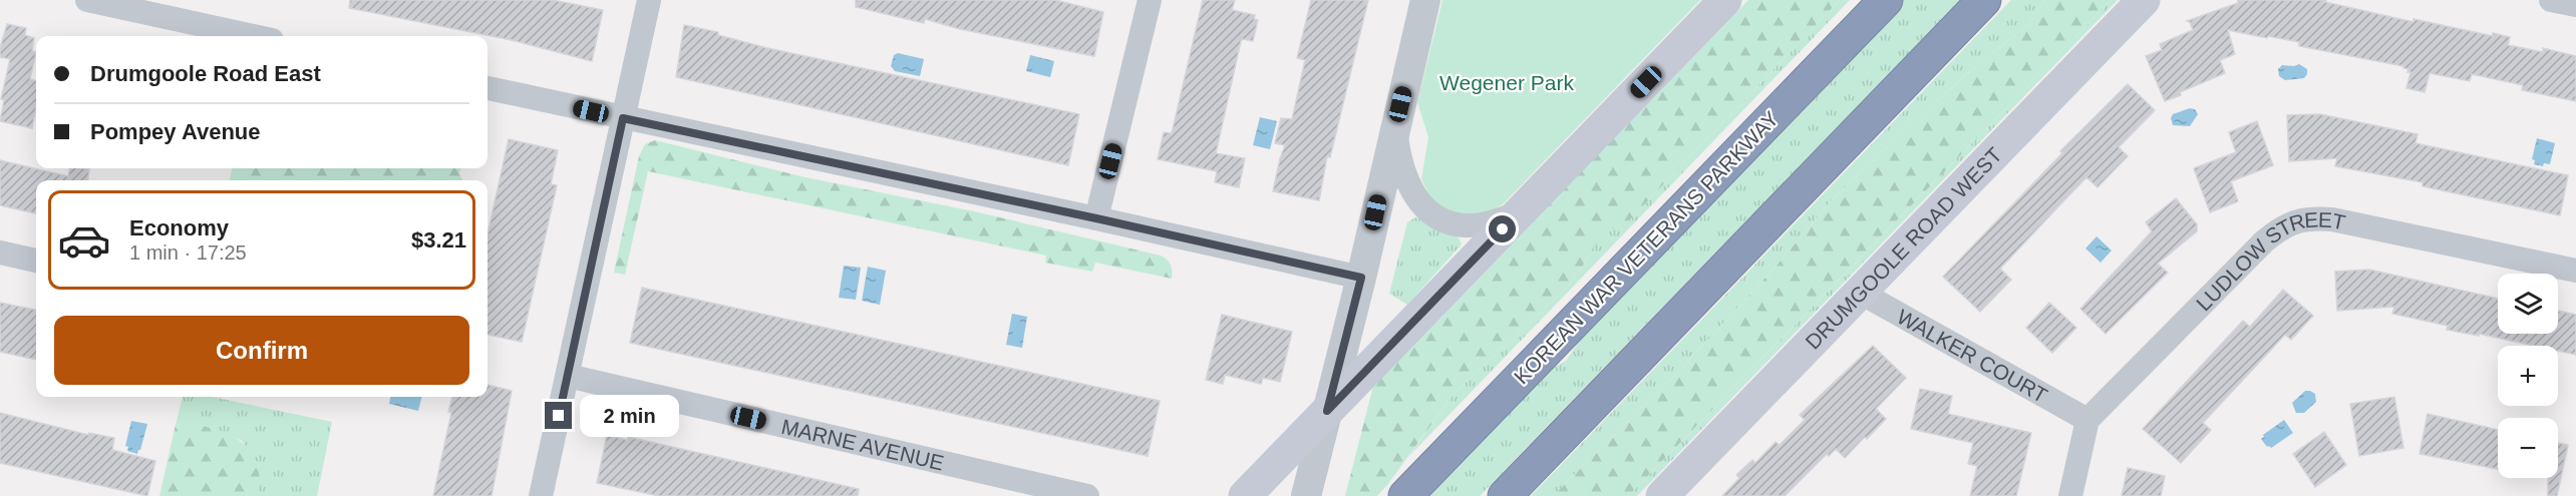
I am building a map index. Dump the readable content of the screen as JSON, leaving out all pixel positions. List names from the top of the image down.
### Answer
{
  "streets": {
    "highway": ["KOREAN WAR VETERANS PARKWAY"],
    "main road": ["DRUMGOOLE ROAD WEST"],
    "street": ["LUDLOW STREET", "WALKER COURT", "MARNE AVENUE"]
  },
  "crossings": [
    ["DRUMGOOLE ROAD WEST", "WALKER COURT"],
    ["LUDLOW STREET", "WALKER COURT"]
  ],
  "parks": ["Wegener Park"],
  "page": {
    "banner": ["Drumgoole Road East", "Pompey Avenue"],
    "list": [
      {
        "name": "Economy",
        "note": "1 min · 17:25",
        "value": "$3.21"
      }
    ],
    "map_buttons": ["+", "−"],
    "buttons": "Confirm",
    "bubble": "2 min"
  }
}
